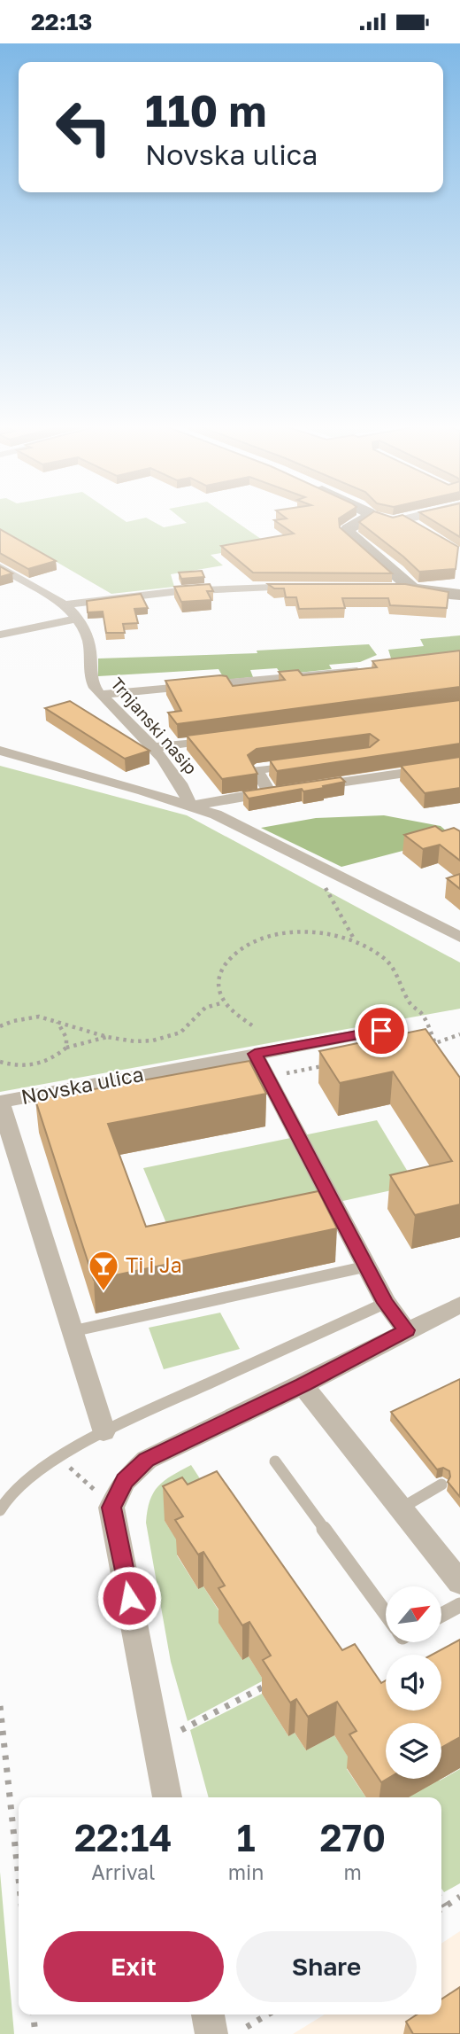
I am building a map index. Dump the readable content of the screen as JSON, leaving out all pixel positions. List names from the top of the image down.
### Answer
{
  "streets": {
    "street": ["Trnjanski nasip", "Novska ulica"]
  },
  "places": {
    "bar": ["Ti i Ja"]
  },
  "north": "top right",
  "page": {
    "status": "22:13",
    "turn": ["110 m", "Novska ulica"],
    "eta": [
      "22:14",
      "Arrival",
      "1",
      "min",
      "270",
      "m"
    ],
    "buttons": ["Exit", "Share"]
  }
}
